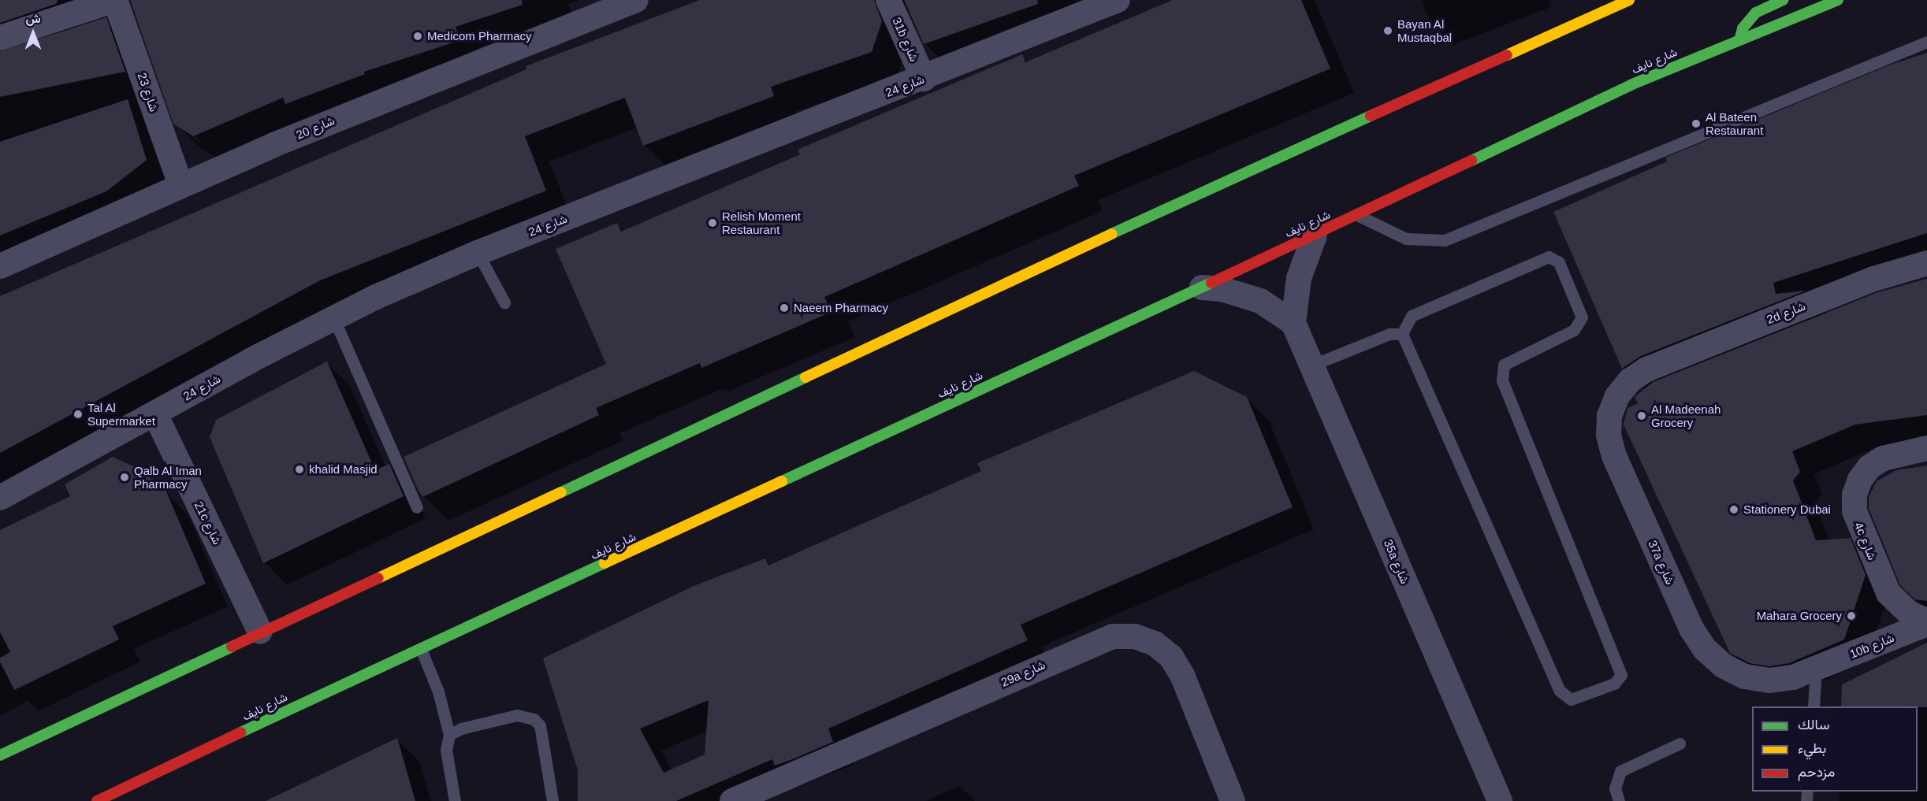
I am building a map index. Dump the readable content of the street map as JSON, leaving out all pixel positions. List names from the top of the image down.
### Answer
{
  "streets": {
    "main road": ["شارع نايف"],
    "street": [
      "31b شارع",
      "شارع 24",
      "شارع 23",
      "شارع 20",
      "2d شارع",
      "21c شارع",
      "4c شارع",
      "35a شارع",
      "37a شارع",
      "10b شارع",
      "29a شارع"
    ]
  },
  "crossings": [
    ["31b شارع", "شارع 24"],
    ["شارع نايف", "35a شارع"],
    ["شارع 24", "21c شارع"],
    ["شارع 23", "شارع 20"],
    ["2d شارع", "37a شارع"],
    ["4c شارع", "10b شارع"],
    ["37a شارع", "10b شارع"]
  ],
  "places": [
    "Bayan Al Mustaqbal",
    "Medicom Pharmacy",
    "Al Bateen Restaurant",
    "Relish Moment Restaurant",
    "Naeem Pharmacy",
    "Tal Al Supermarket",
    "Al Madeenah Grocery",
    "khalid Masjid",
    "Qalb Al Iman Pharmacy",
    "Stationery Dubai",
    "Mahara Grocery"
  ],
  "legend": ["سالك", "بطيء", "مزدحم"],
  "north": "top"
}
